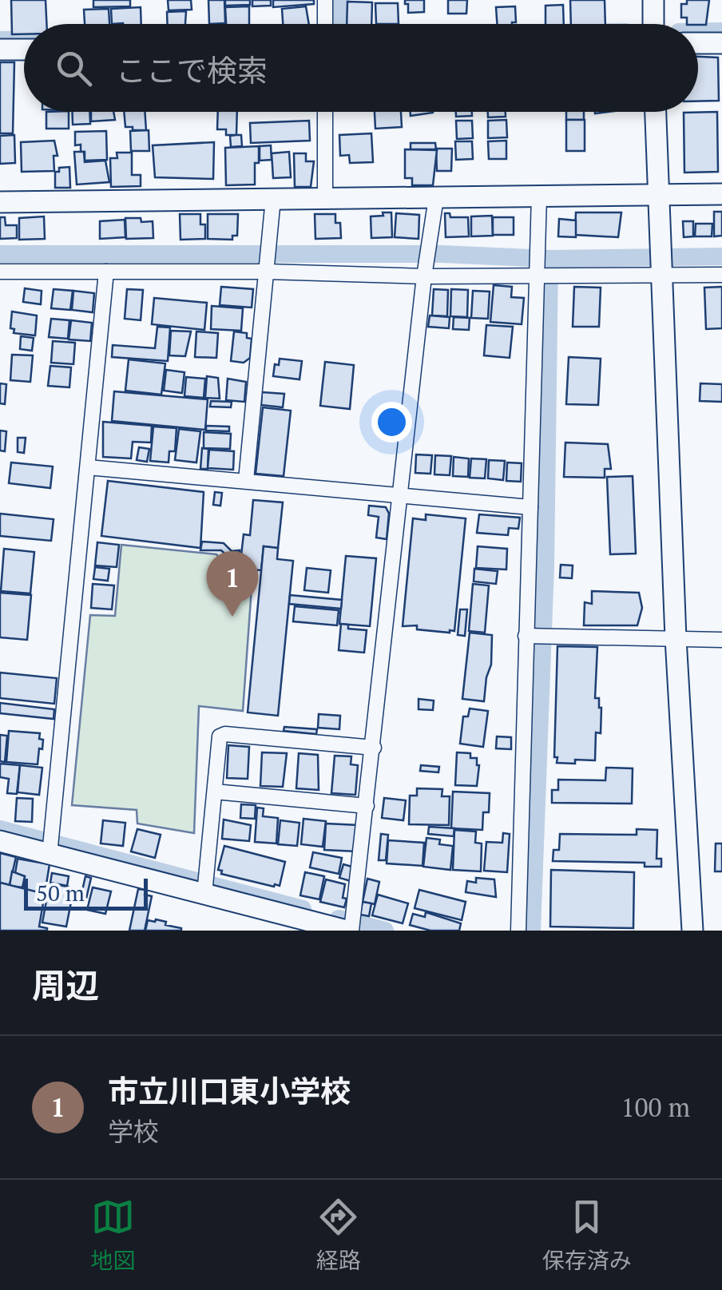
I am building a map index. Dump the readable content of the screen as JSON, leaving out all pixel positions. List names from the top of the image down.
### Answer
{
  "scale_bar": "50 m",
  "page": {
    "search": "ここで検索",
    "pins": "1",
    "scale": "50 m",
    "heading": "周辺",
    "list": [
      {
        "mark": "1",
        "name": "市立川口東小学校",
        "note": "学校",
        "value": "100 m"
      }
    ],
    "nav": ["地図", "経路", "保存済み"]
  }
}
